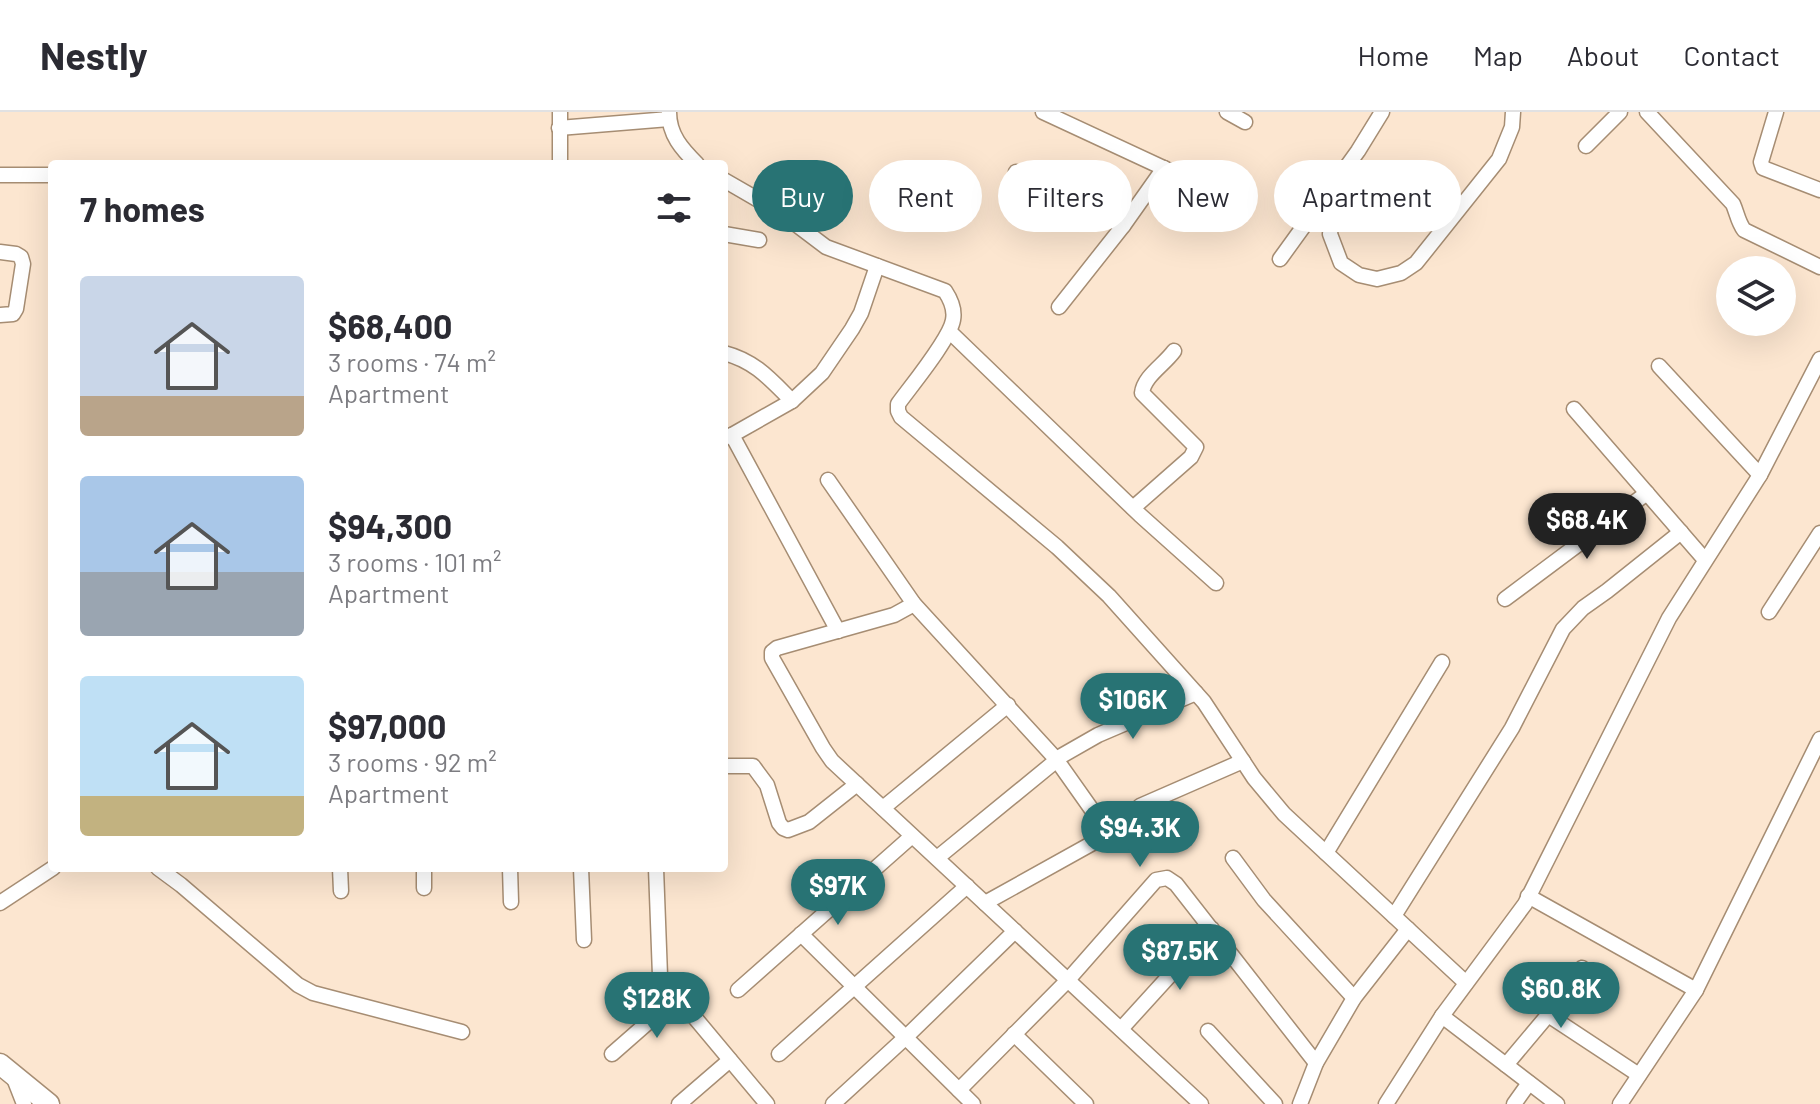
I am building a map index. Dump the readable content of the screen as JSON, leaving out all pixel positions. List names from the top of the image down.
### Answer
{
  "page": {
    "header": "Nestly",
    "nav": [
      "Home",
      "Map",
      "About",
      "Contact"
    ],
    "chip": [
      "Buy",
      "Rent",
      "Filters",
      "New",
      "Apartment"
    ],
    "heading": "7 homes",
    "list": [
      {
        "name": "$68,400",
        "note": "3 rooms · 74 m² · Apartment"
      },
      {
        "name": "$94,300",
        "note": "3 rooms · 101 m² · Apartment"
      },
      {
        "name": "$97,000",
        "note": "3 rooms · 92 m² · Apartment"
      }
    ],
    "price": [
      "$68.4K",
      "$106K",
      "$94.3K",
      "$97K",
      "$87.5K",
      "$60.8K",
      "$128K"
    ]
  }
}
